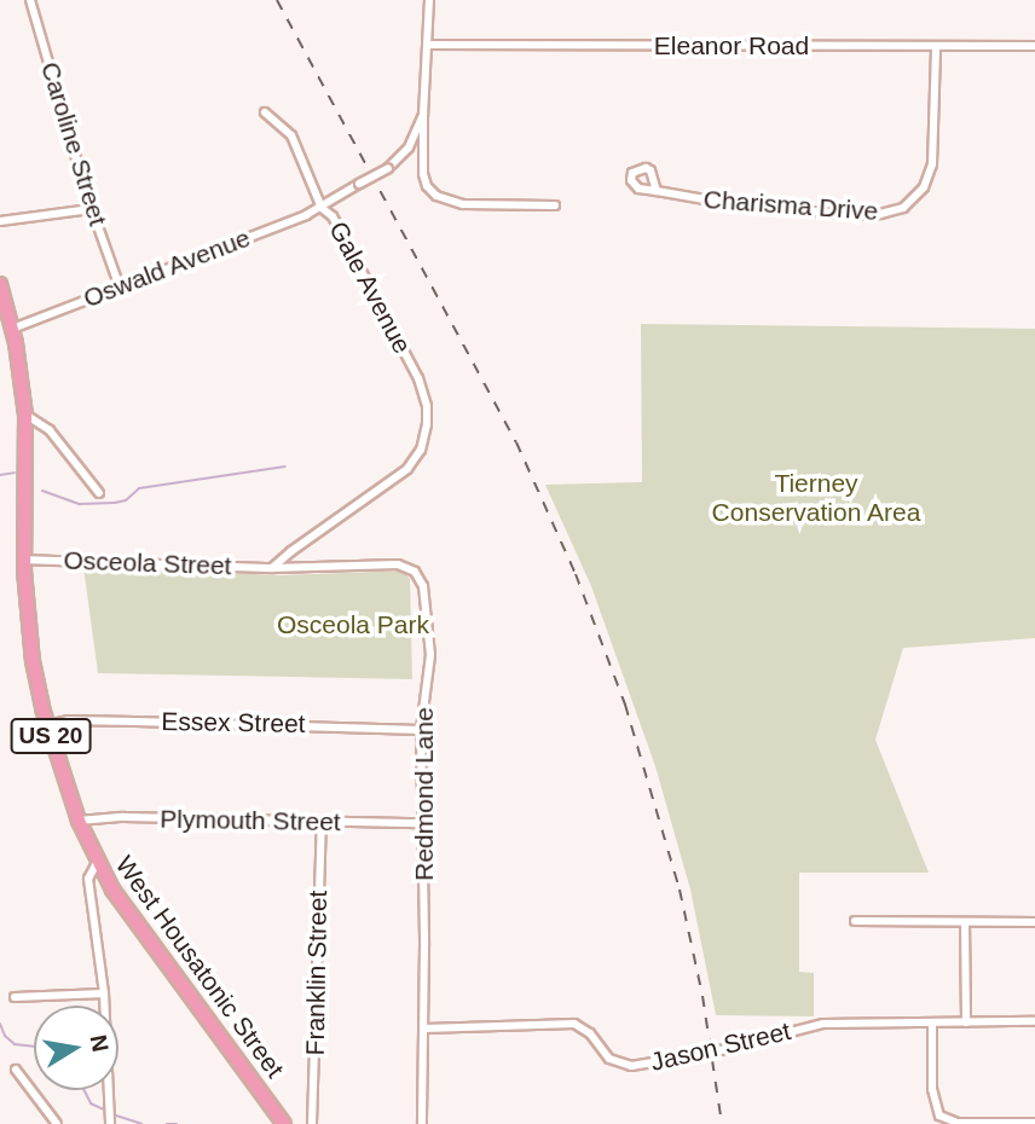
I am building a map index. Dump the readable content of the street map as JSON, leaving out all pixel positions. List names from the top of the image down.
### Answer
{
  "streets": {
    "highway": ["US 20", "West Housatonic Street"],
    "street": [
      "Eleanor Road",
      "Caroline Street",
      "Charisma Drive",
      "Oswald Avenue",
      "Gale Avenue",
      "Osceola Street",
      "Essex Street",
      "Redmond Lane",
      "Plymouth Street",
      "Franklin Street",
      "Jason Street"
    ]
  },
  "crossings": [
    ["Eleanor Road", "Charisma Drive"],
    ["Eleanor Road", "Gale Avenue"],
    ["Caroline Street", "Oswald Avenue"],
    ["Oswald Avenue", "Gale Avenue"],
    ["Oswald Avenue", "West Housatonic Street"],
    ["Gale Avenue", "Osceola Street"],
    ["Gale Avenue", "Redmond Lane"],
    ["Osceola Street", "Redmond Lane"],
    ["Osceola Street", "West Housatonic Street"],
    ["Essex Street", "Redmond Lane"],
    ["Essex Street", "West Housatonic Street"],
    ["Redmond Lane", "Plymouth Street"],
    ["Redmond Lane", "Jason Street"],
    ["Plymouth Street", "West Housatonic Street"],
    ["Plymouth Street", "Franklin Street"]
  ],
  "parks": ["Tierney Conservation Area", "Osceola Park"],
  "north": "right"
}
